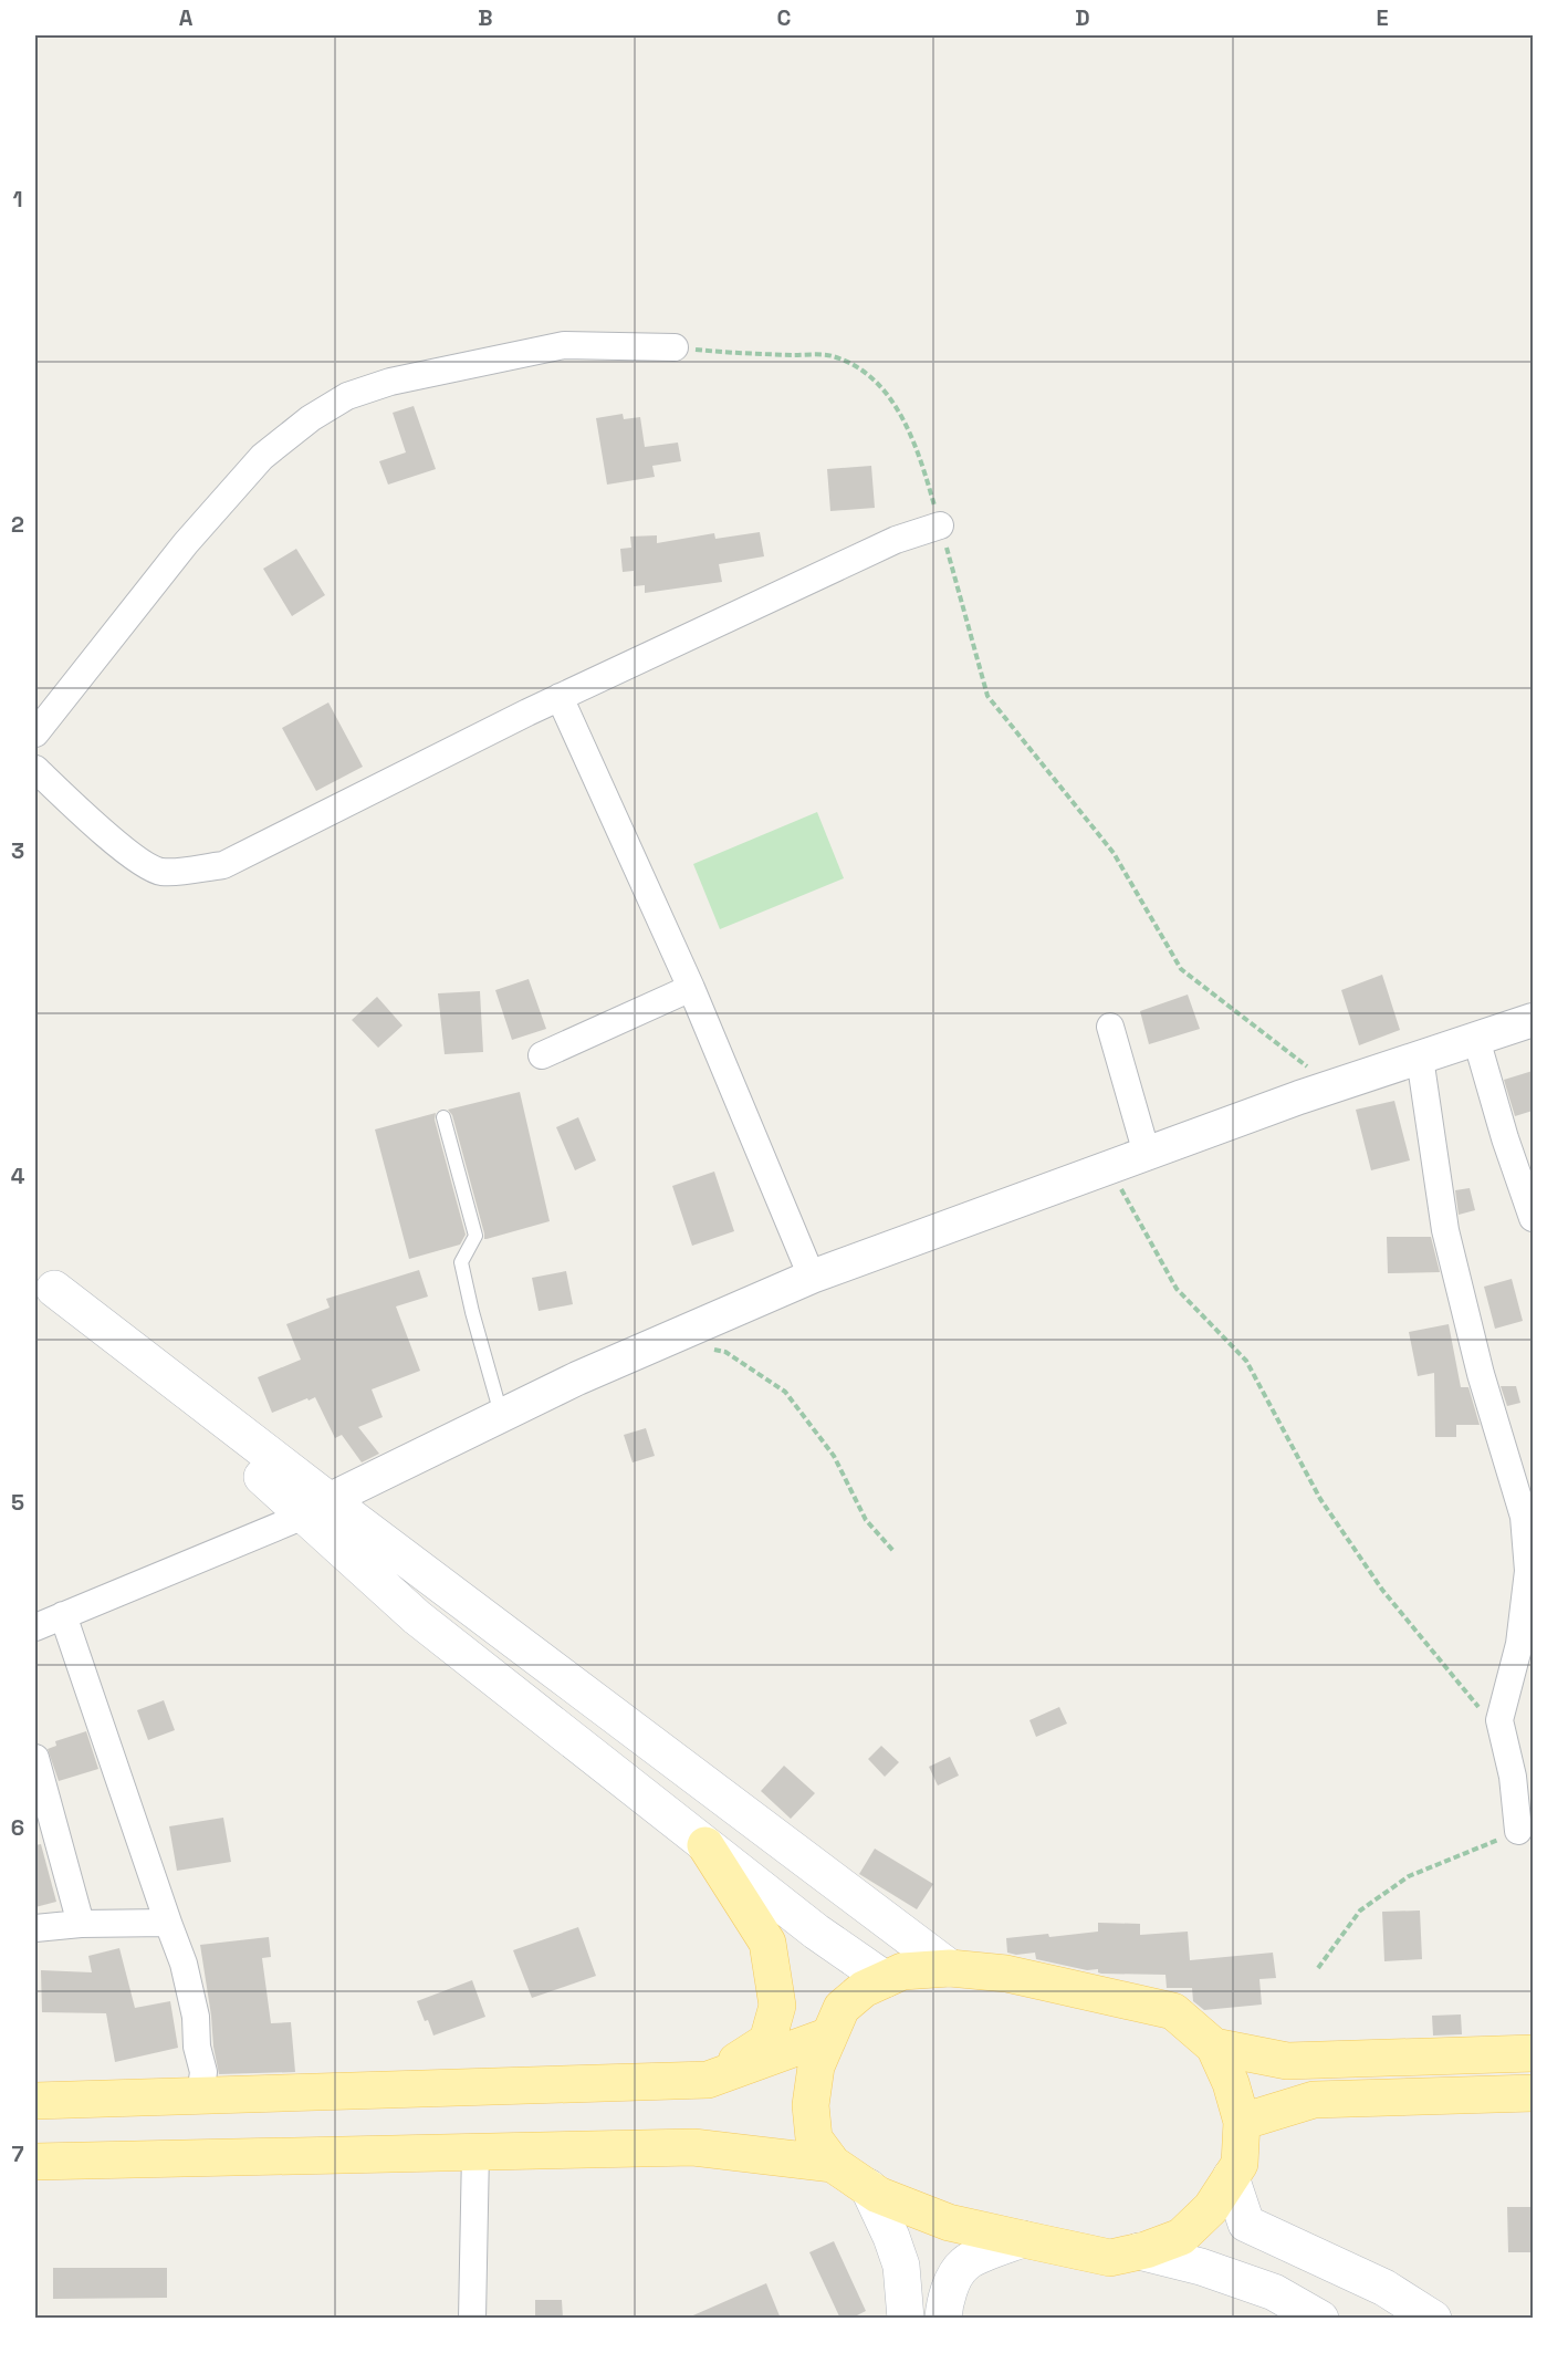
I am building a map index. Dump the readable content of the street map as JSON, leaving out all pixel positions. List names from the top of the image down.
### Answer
{
  "grid": {
    "columns": [
      "A",
      "B",
      "C",
      "D",
      "E"
    ],
    "rows": [
      "1",
      "2",
      "3",
      "4",
      "5",
      "6",
      "7"
    ]
  }
}
